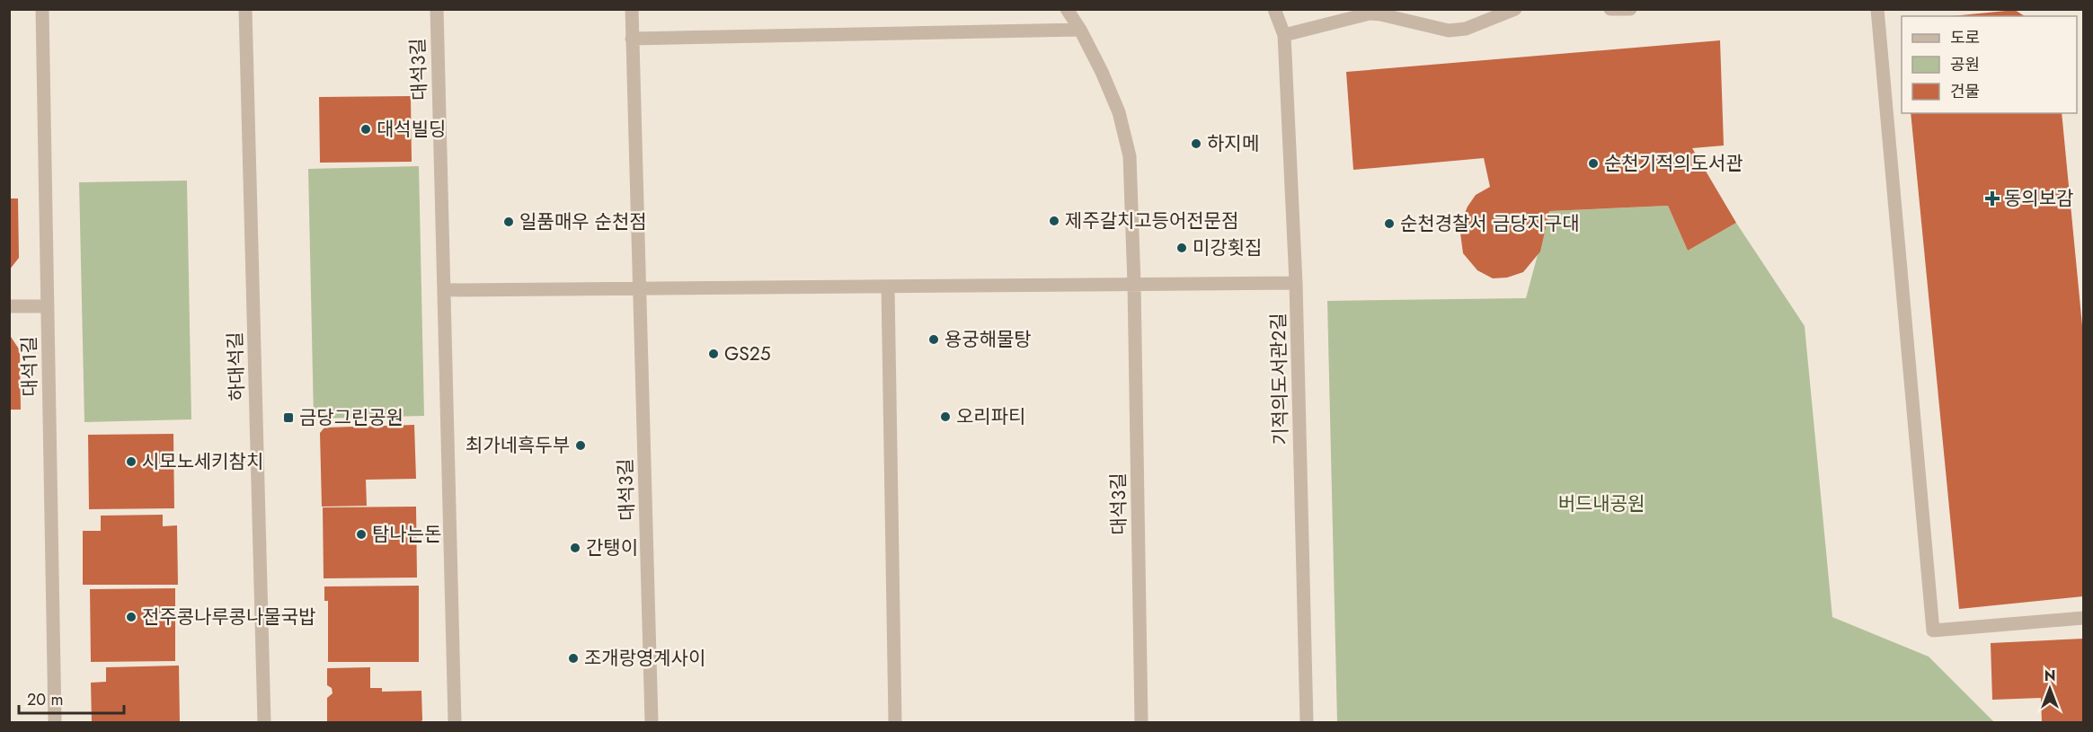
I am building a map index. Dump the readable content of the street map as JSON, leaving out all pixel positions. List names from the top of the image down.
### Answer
{
  "streets": {
    "street": [
      "대석3길",
      "대석1길",
      "하대석길",
      "기적의도서관2길"
    ]
  },
  "parks": ["버드내공원"],
  "places": {
    "other": [
      "대석빌딩",
      "하지메",
      "순천기적의도서관",
      "제주갈치고등어전문점",
      "일품매우 순천점",
      "순천경찰서 금당지구대",
      "미강횟집",
      "용궁해물탕",
      "GS25",
      "오리파티",
      "최가네흑두부",
      "시모노세키참치",
      "탐나는돈",
      "간탱이",
      "전주콩나루콩나물국밥",
      "조개랑영계사이"
    ],
    "health": ["동의보감"],
    "transit": ["금당그린공원"]
  },
  "legend": ["도로", "공원", "건물"],
  "scale_bar": "20 m",
  "north": "top"
}
